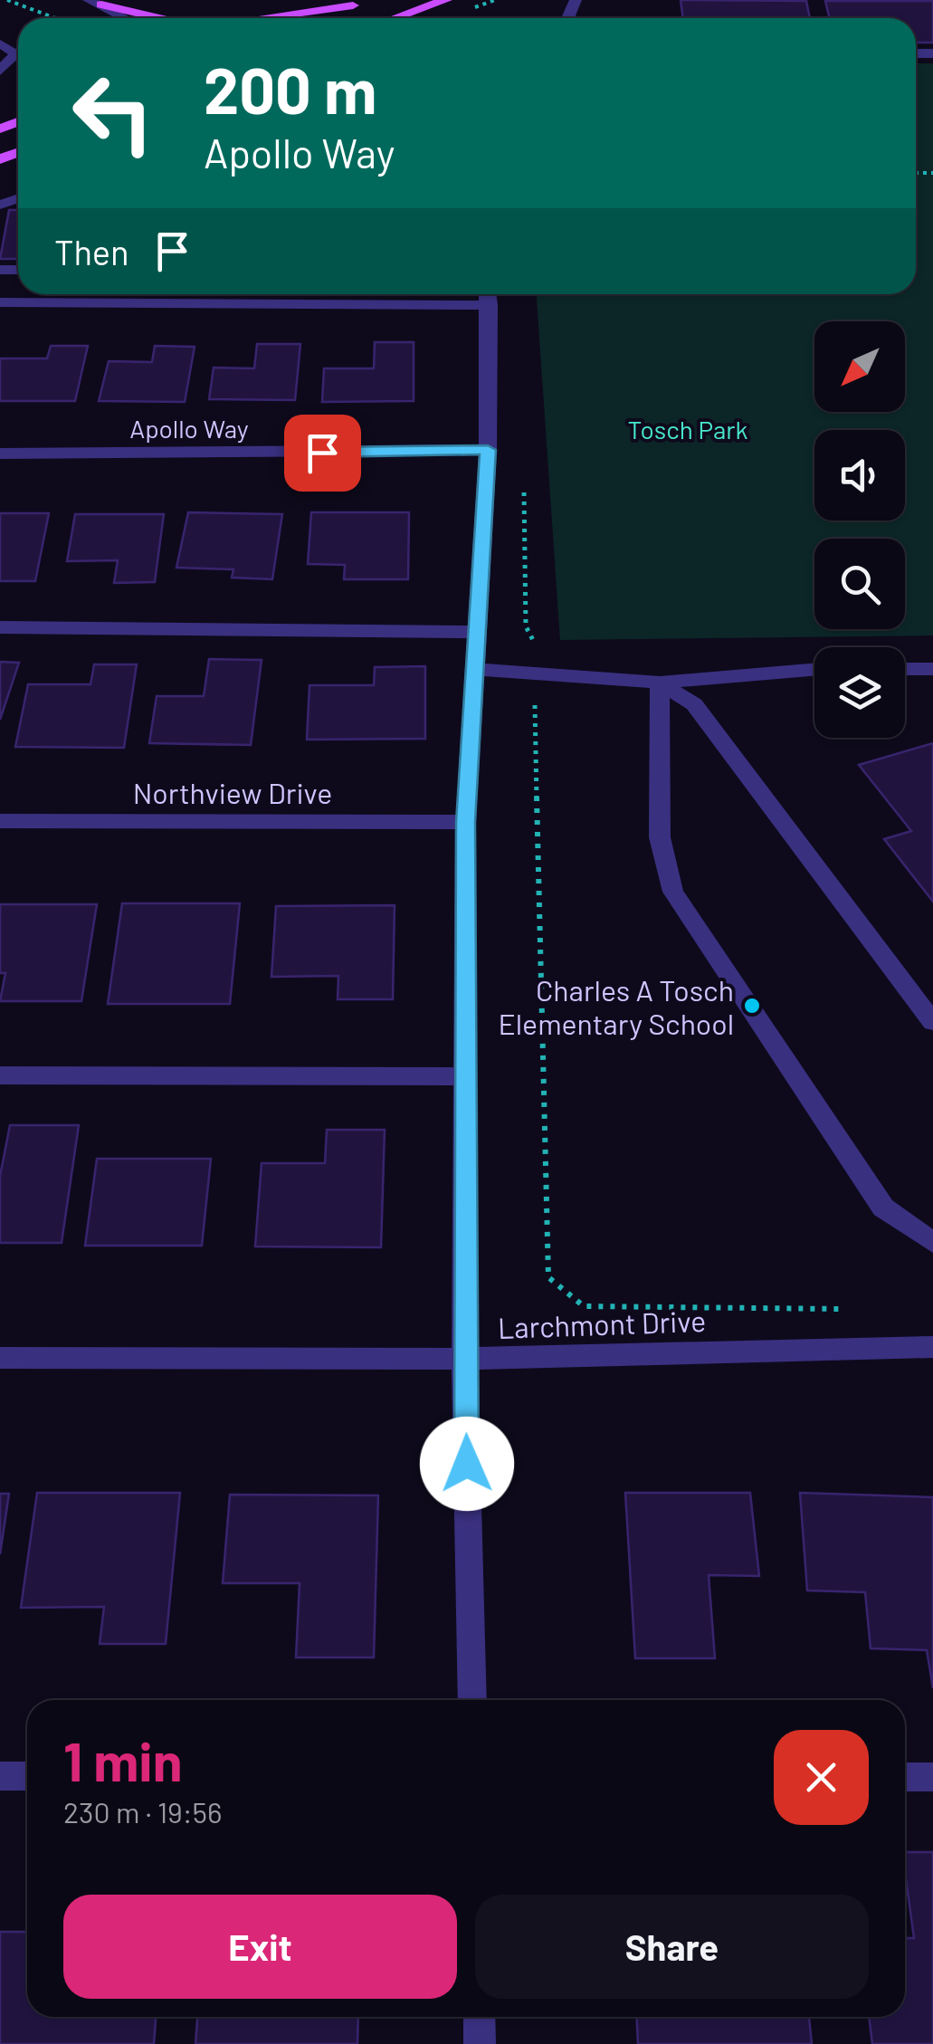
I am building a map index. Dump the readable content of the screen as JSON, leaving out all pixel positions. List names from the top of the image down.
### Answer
{
  "streets": {
    "street": ["Apollo Way", "Northview Drive", "Larchmont Drive"]
  },
  "parks": ["Tosch Park"],
  "places": ["Charles A Tosch Elementary School"],
  "north": "bottom left",
  "page": {
    "turn": ["200 m", "Apollo Way"],
    "then": "Then",
    "heading": ["1 min", "230 m · 19:56"],
    "buttons": ["Exit", "Share"]
  }
}
